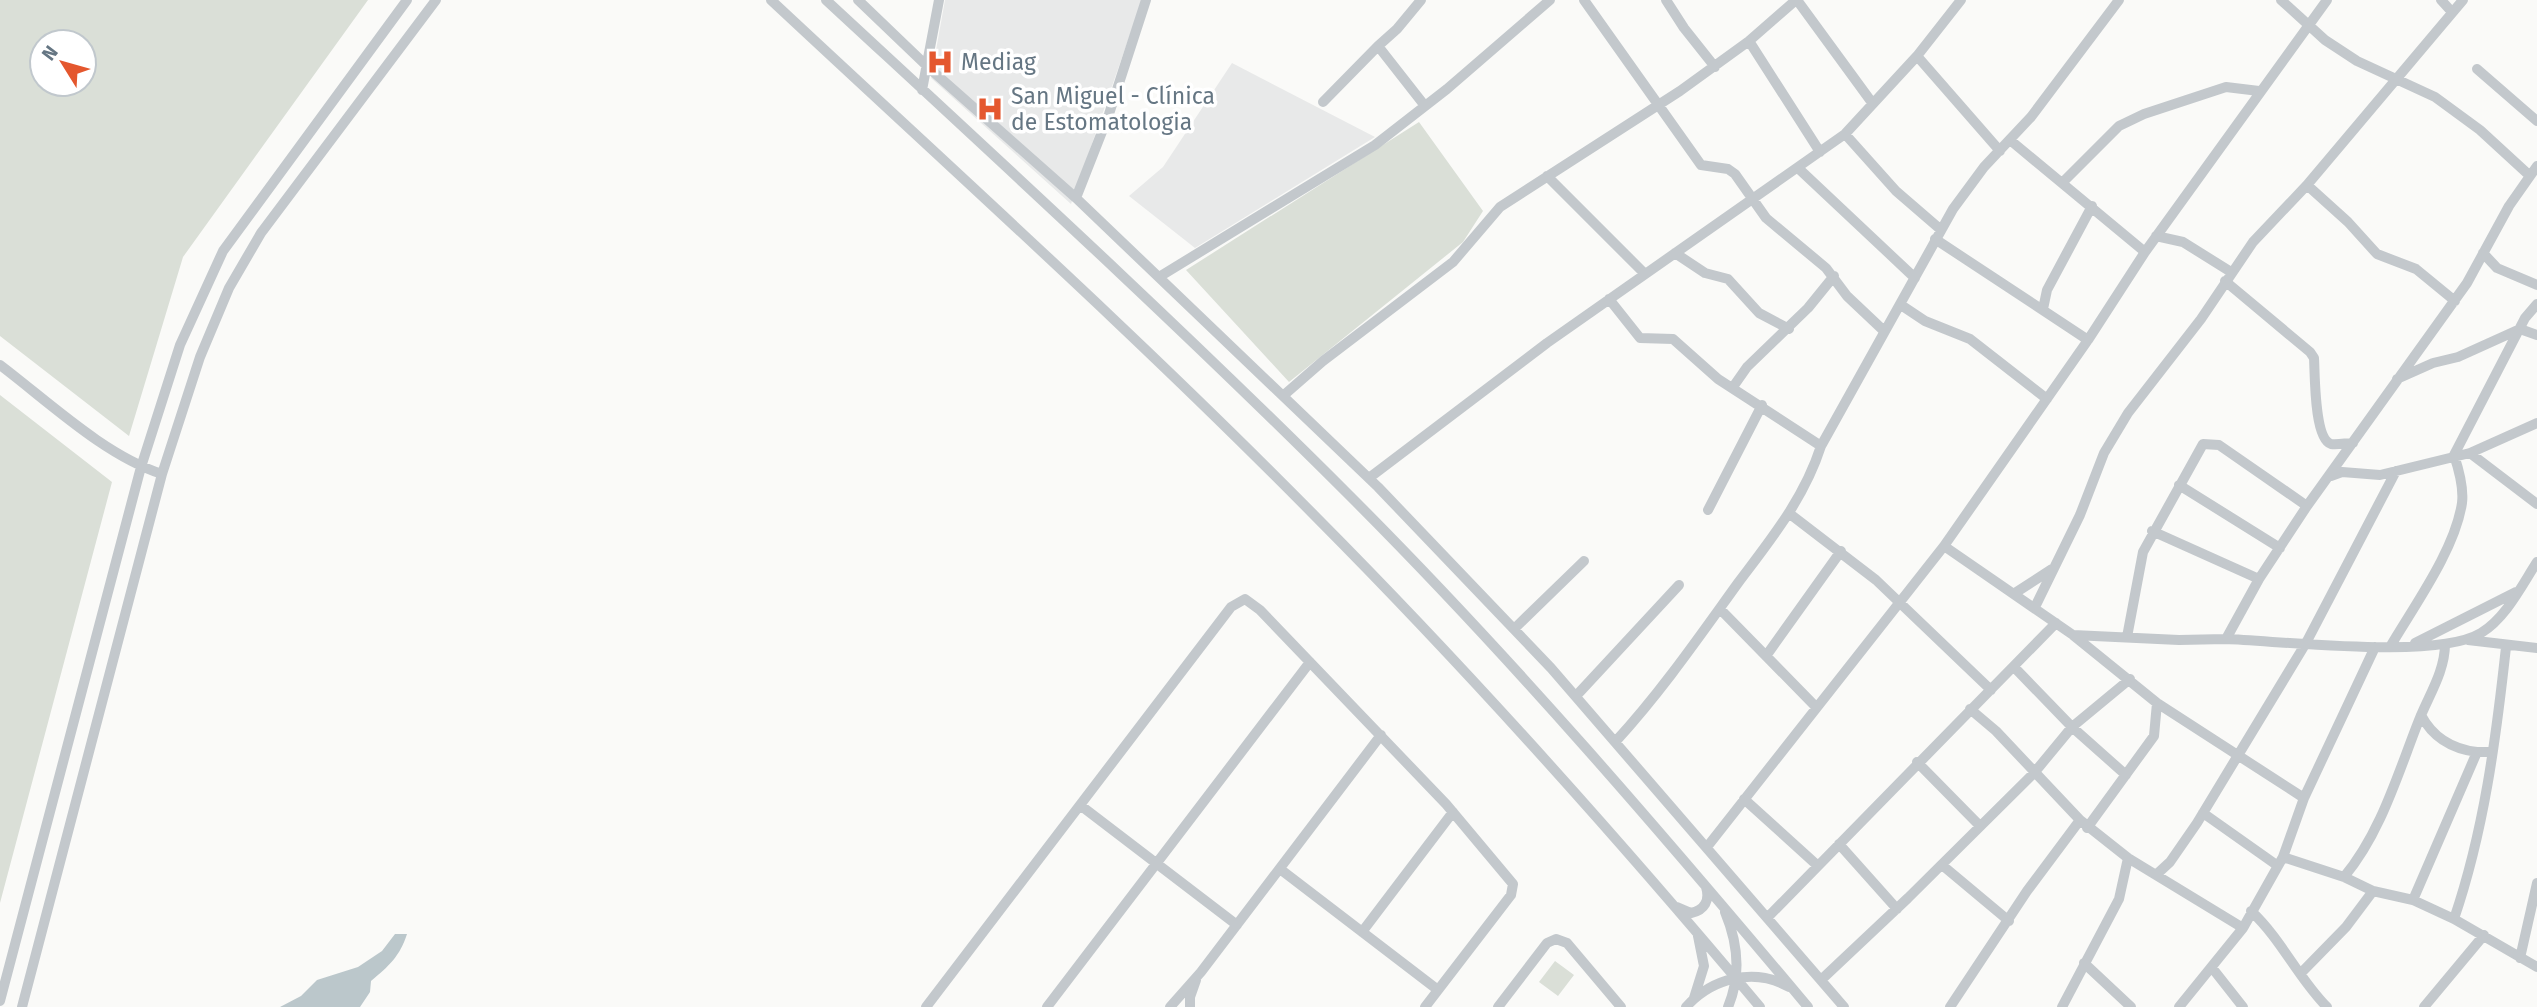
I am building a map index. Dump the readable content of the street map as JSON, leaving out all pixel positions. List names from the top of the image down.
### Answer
{
  "places": {
    "hospital": ["Mediag", "San Miguel - Clínica de Estomatologia"]
  },
  "north": "top left"
}
